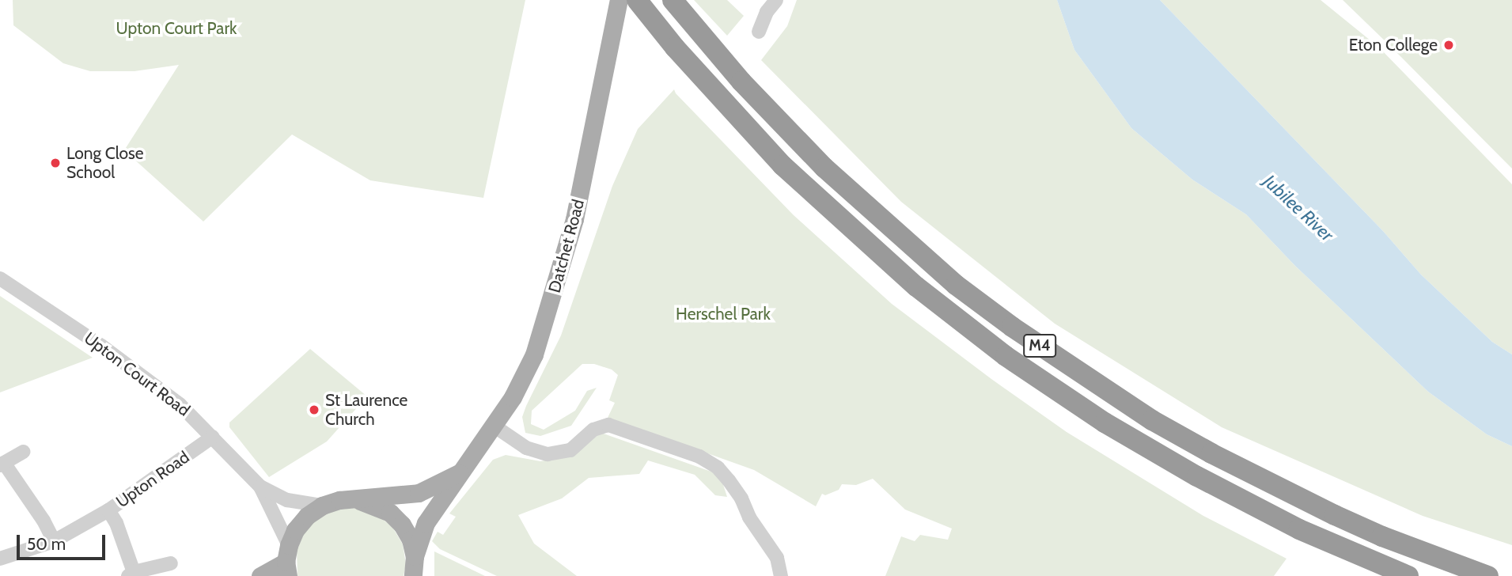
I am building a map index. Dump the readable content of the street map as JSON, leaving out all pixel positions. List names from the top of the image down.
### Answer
{
  "streets": {
    "highway": ["M4"],
    "main road": ["Datchet Road"],
    "street": ["Upton Court Road", "Upton Road"]
  },
  "crossings": [
    ["Datchet Road", "Upton Court Road"],
    ["Upton Court Road", "Upton Road"]
  ],
  "water": ["Jubilee River"],
  "parks": ["Upton Court Park", "Herschel Park"],
  "places": ["Eton College", "Long Close School", "St Laurence Church"],
  "scale_bar": "50 m"
}
